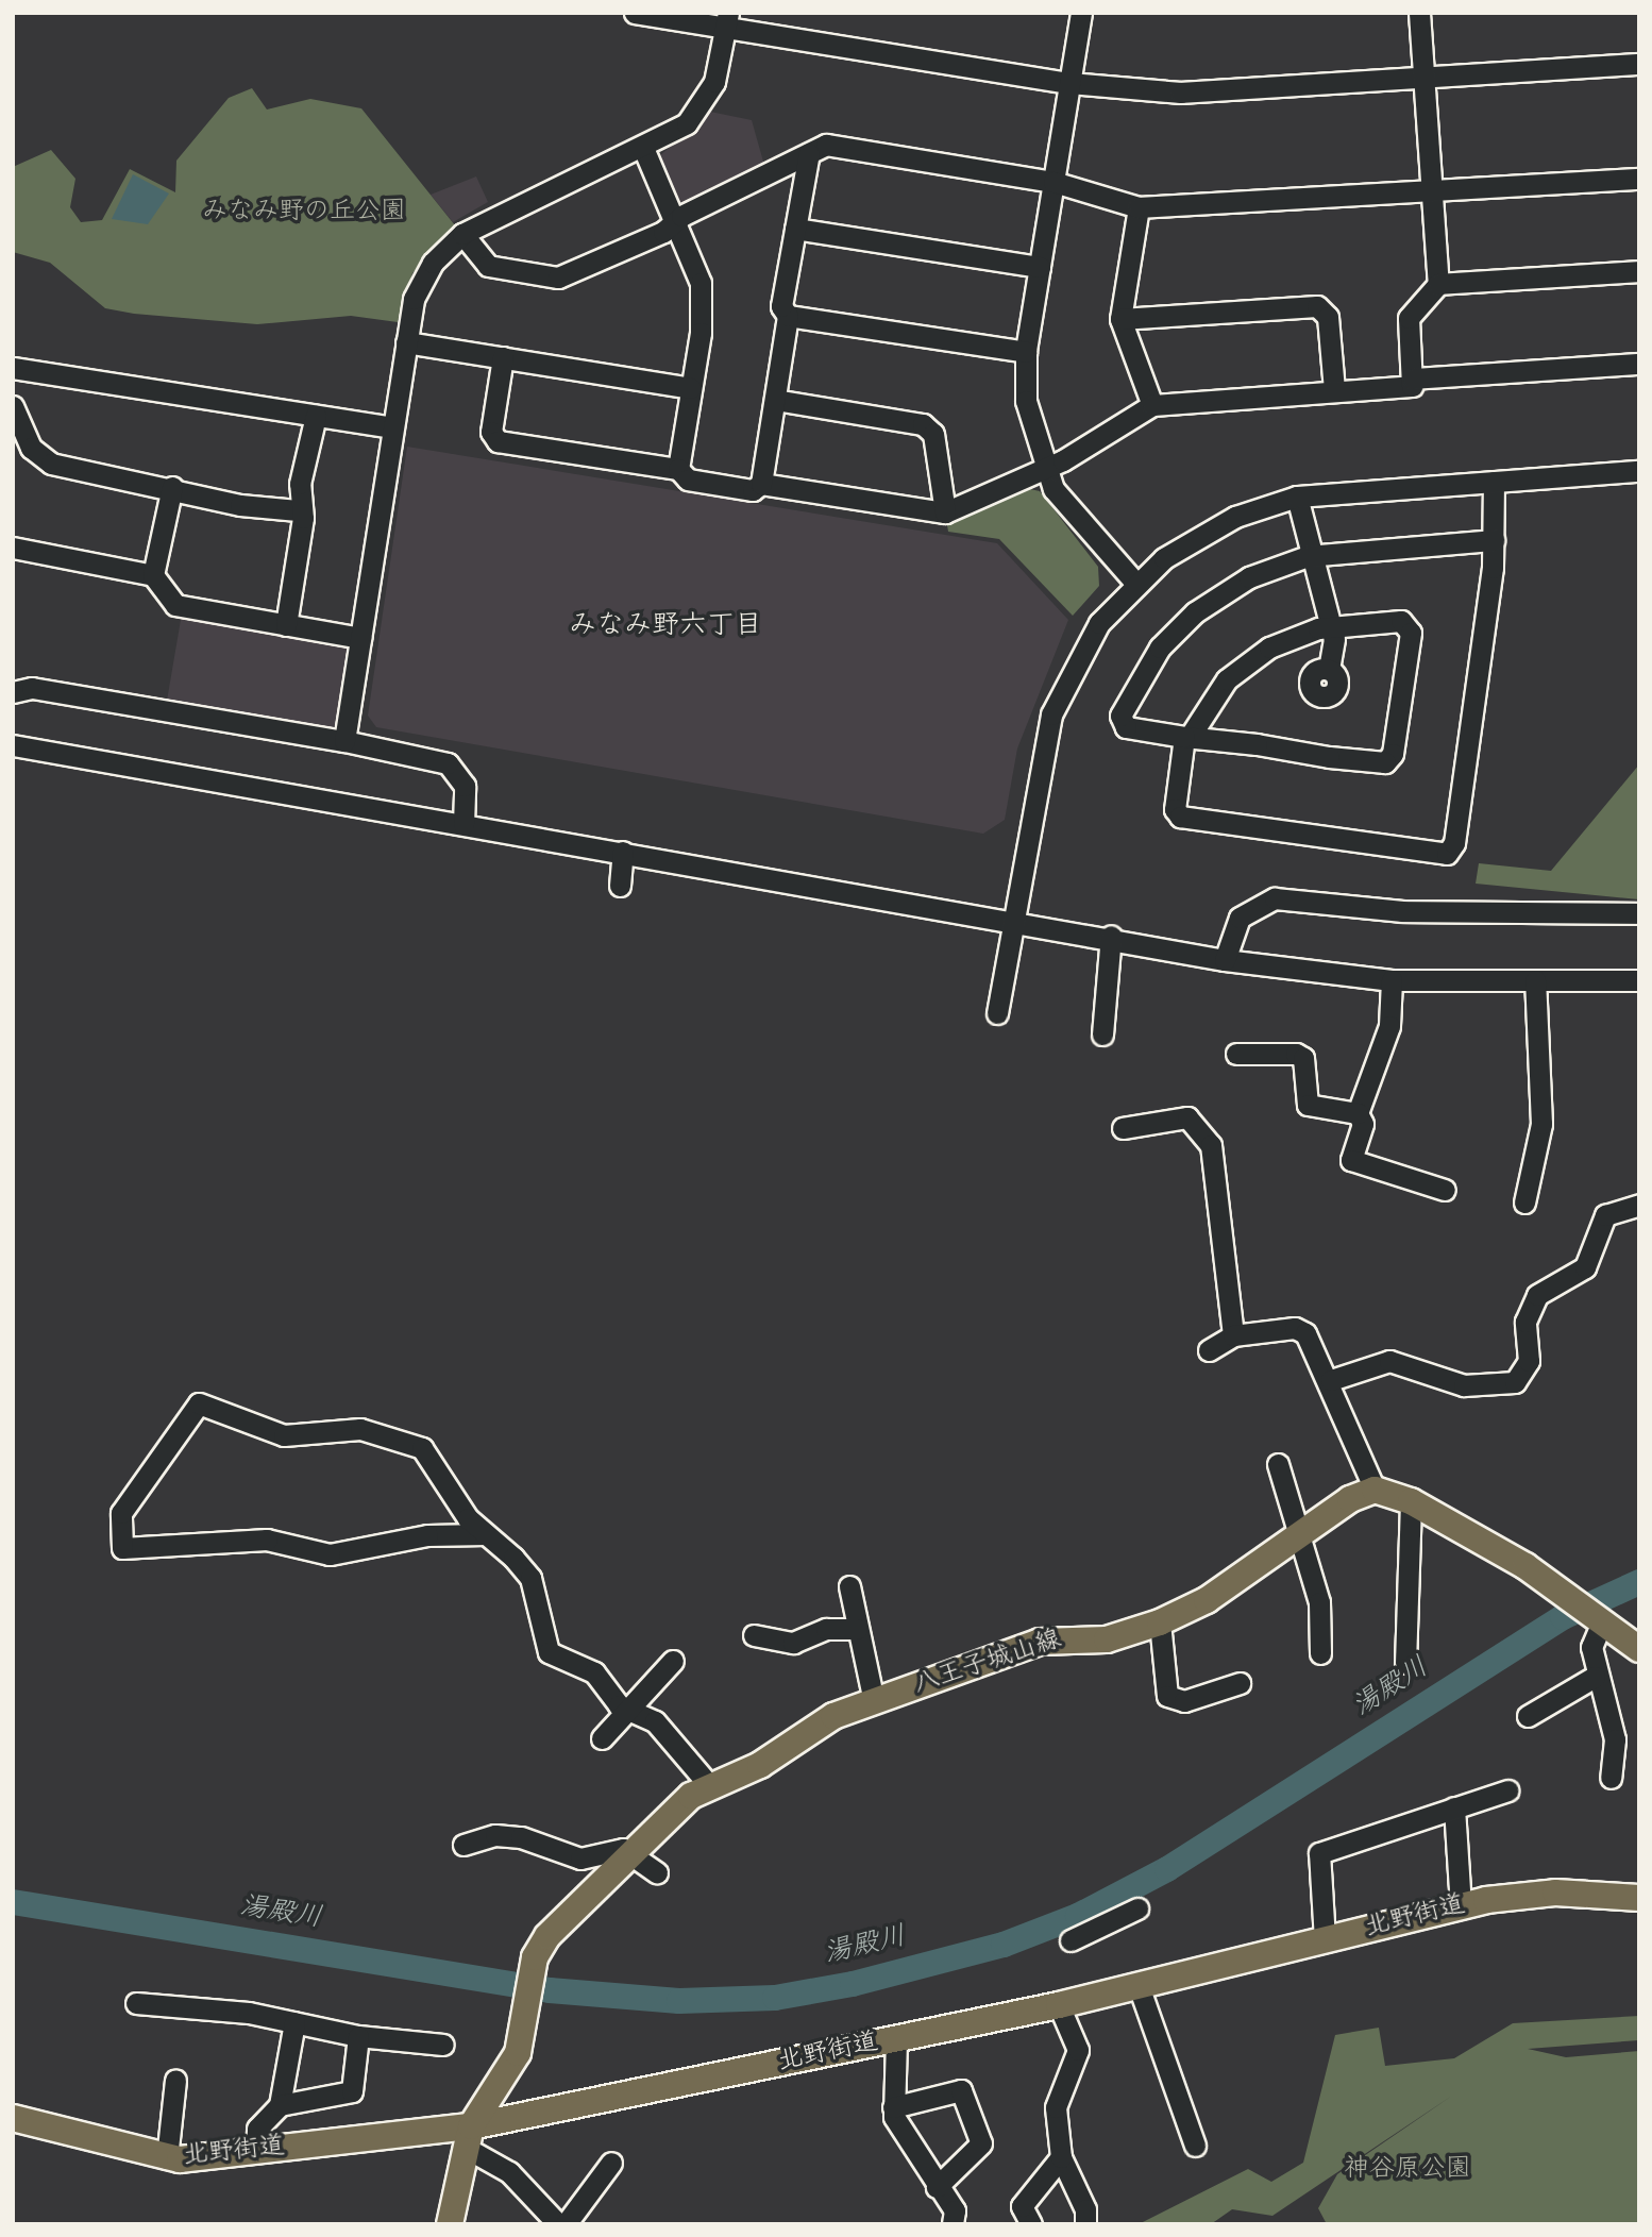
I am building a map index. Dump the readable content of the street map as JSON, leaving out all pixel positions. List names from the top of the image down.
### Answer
{
  "streets": {
    "main road": ["八王子城山線", "北野街道"]
  },
  "crossings": [
    ["八王子城山線", "北野街道"]
  ],
  "districts": ["みなみ野六丁目"],
  "water": ["湯殿川"],
  "parks": ["みなみ野の丘公園", "神谷原公園"]
}
